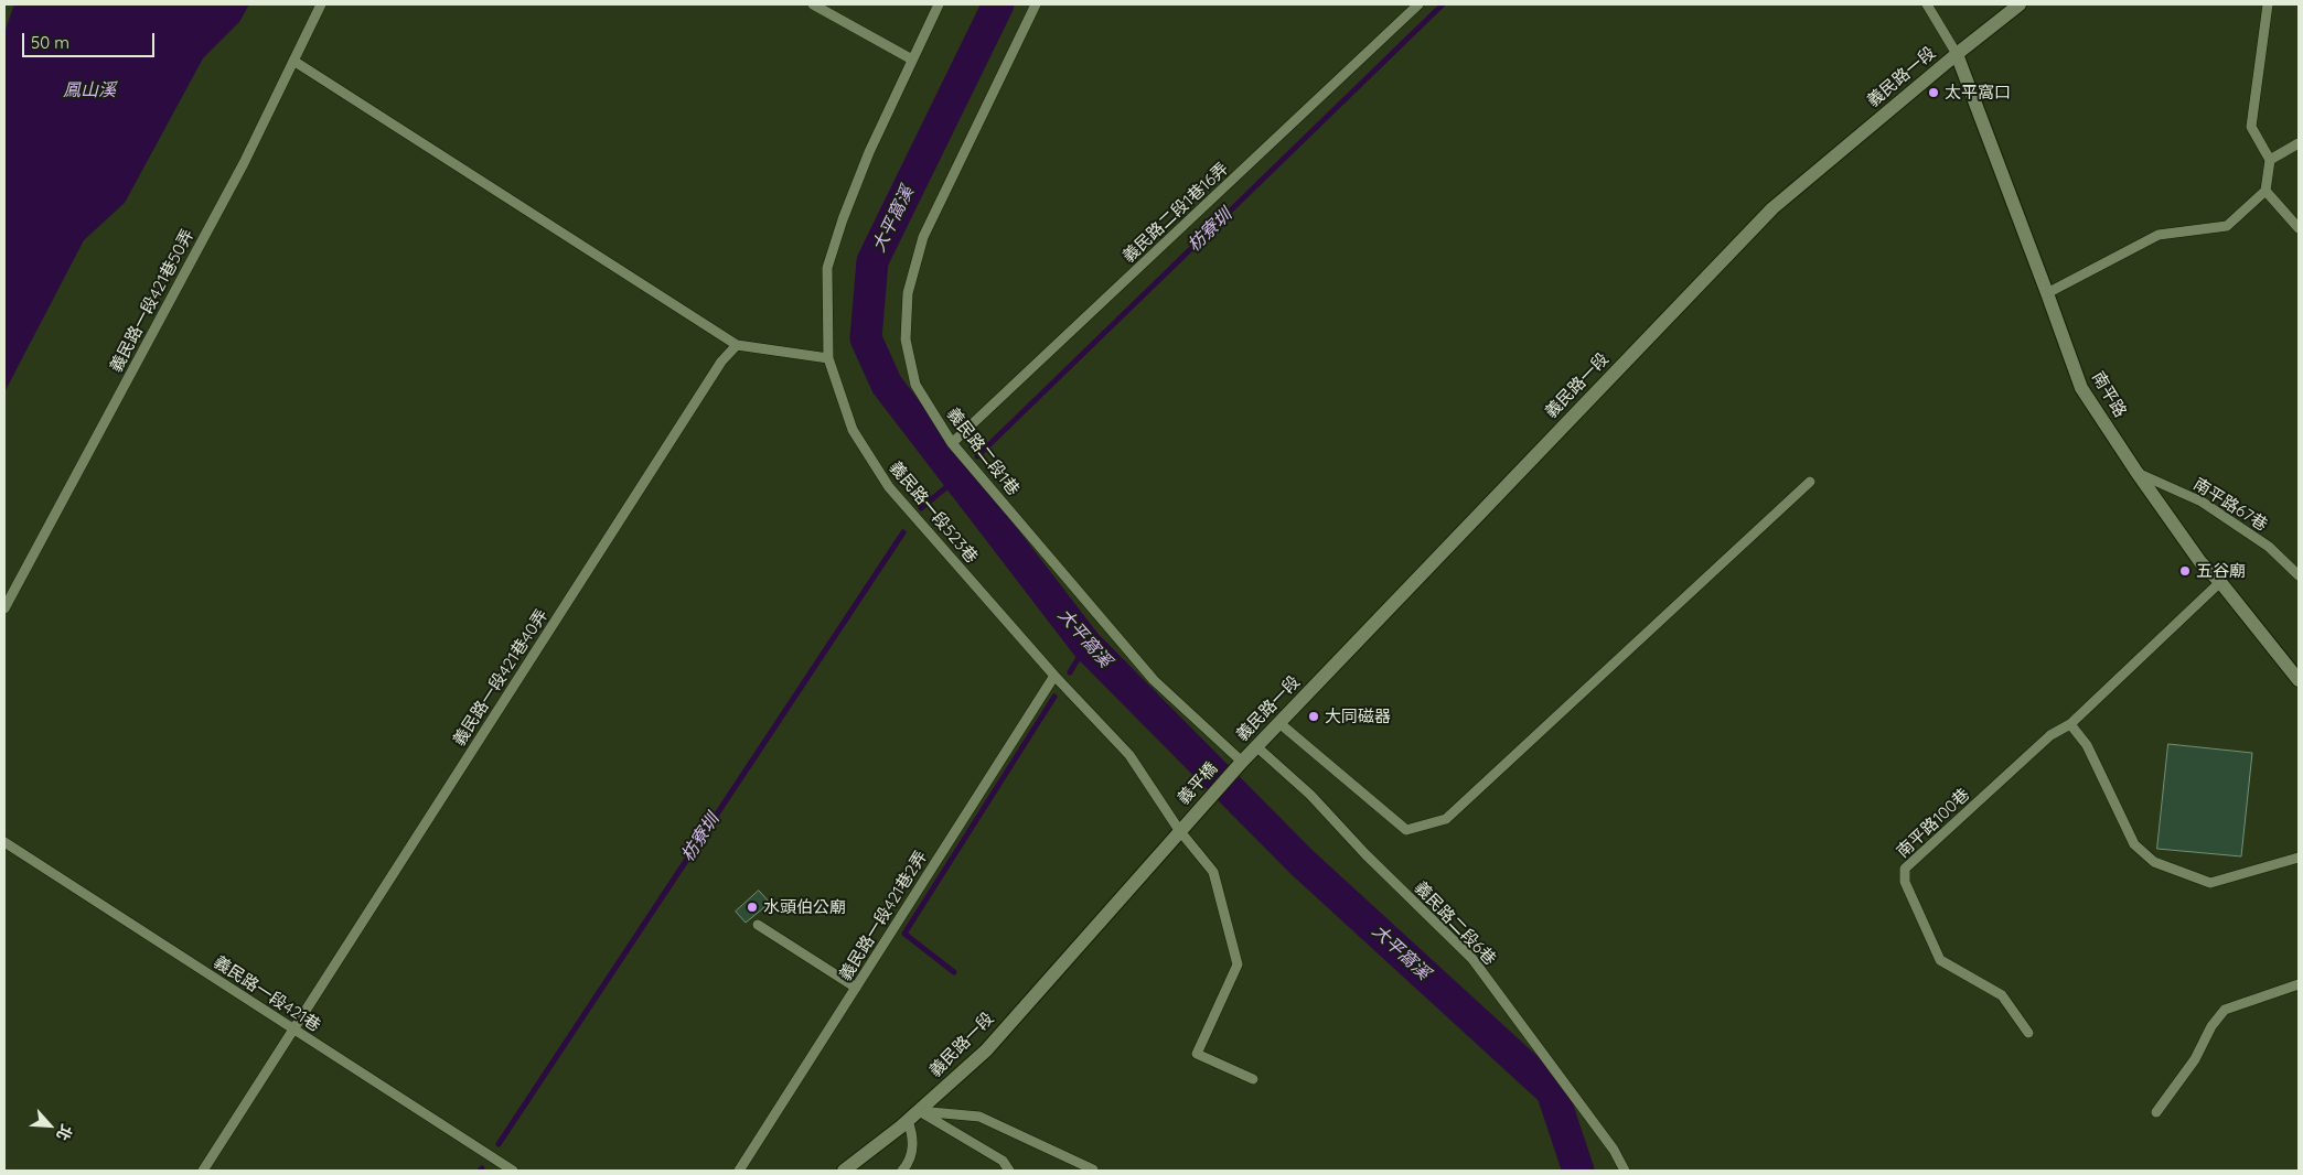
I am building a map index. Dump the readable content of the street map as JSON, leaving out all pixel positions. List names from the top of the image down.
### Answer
{
  "streets": {
    "street": ["義民路一段", "南平路", "義平橋"],
    "lane": [
      "義民路二段1巷16弄",
      "義民路一段421巷50弄",
      "義民路二段1巷",
      "南平路67巷",
      "義民路一段523巷",
      "義民路一段421巷40弄",
      "南平路100巷",
      "義民路一段421巷2弄",
      "義民路二段6巷",
      "義民路一段421巷"
    ]
  },
  "crossings": [
    ["義民路一段", "南平路"],
    ["義民路一段", "義民路二段1巷"],
    ["義民路一段", "義民路一段523巷"],
    ["義民路一段", "義平橋"],
    ["義民路一段", "義民路二段6巷"],
    ["義民路二段1巷16弄", "義民路二段1巷"],
    ["南平路", "南平路67巷"],
    ["南平路", "南平路100巷"],
    ["義民路二段1巷", "義平橋"],
    ["義民路一段523巷", "義平橋"],
    ["義民路一段523巷", "義民路一段421巷2弄"],
    ["義民路一段421巷40弄", "義民路一段421巷"]
  ],
  "water": ["鳳山溪", "大平窩溪", "枋寮圳"],
  "places": [
    "太平窩口",
    "五谷廟",
    "大同磁器",
    "水頭伯公廟"
  ],
  "scale_bar": "50 m",
  "north": "bottom right"
}
